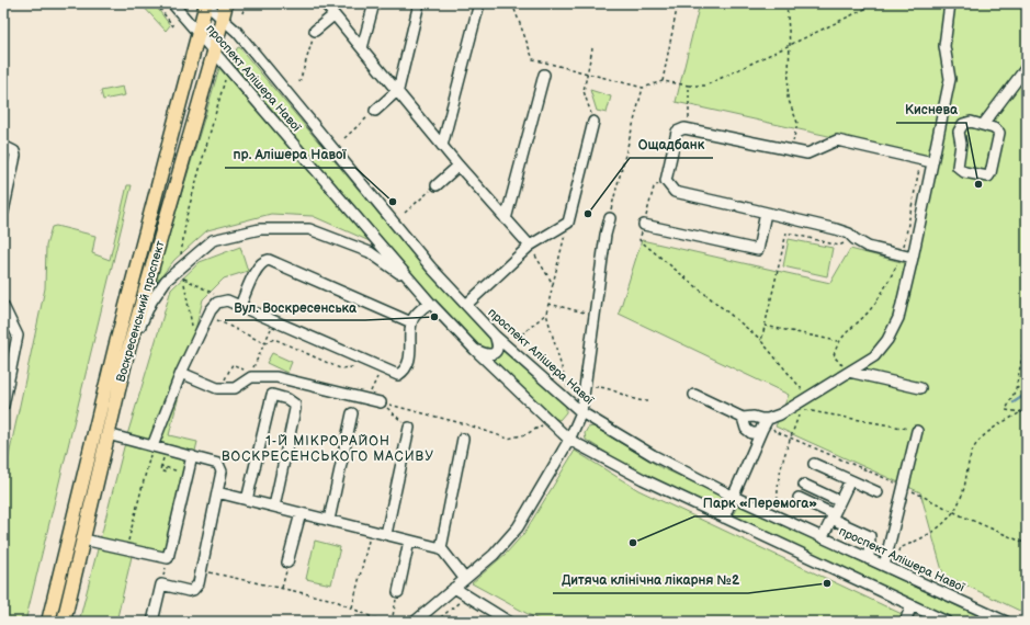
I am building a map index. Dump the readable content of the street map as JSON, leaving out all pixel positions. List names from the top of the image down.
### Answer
{
  "streets": {
    "main road": ["Воскресенський проспект"],
    "street": ["проспект Алішера Навої"]
  },
  "crossings": [
    ["проспект Алішера Навої", "Воскресенський проспект"]
  ],
  "districts": ["1-Й МІКРОРАЙОН ВОСКРЕСЕНСЬКОГО МАСИВУ"],
  "places": [
    "Киснева",
    "пр. Алішера Навої",
    "Ощадбанк",
    "Вул. Воскресенська",
    "Парк «Перемога»",
    "Дитяча клінічна лікарня №2"
  ]
}
